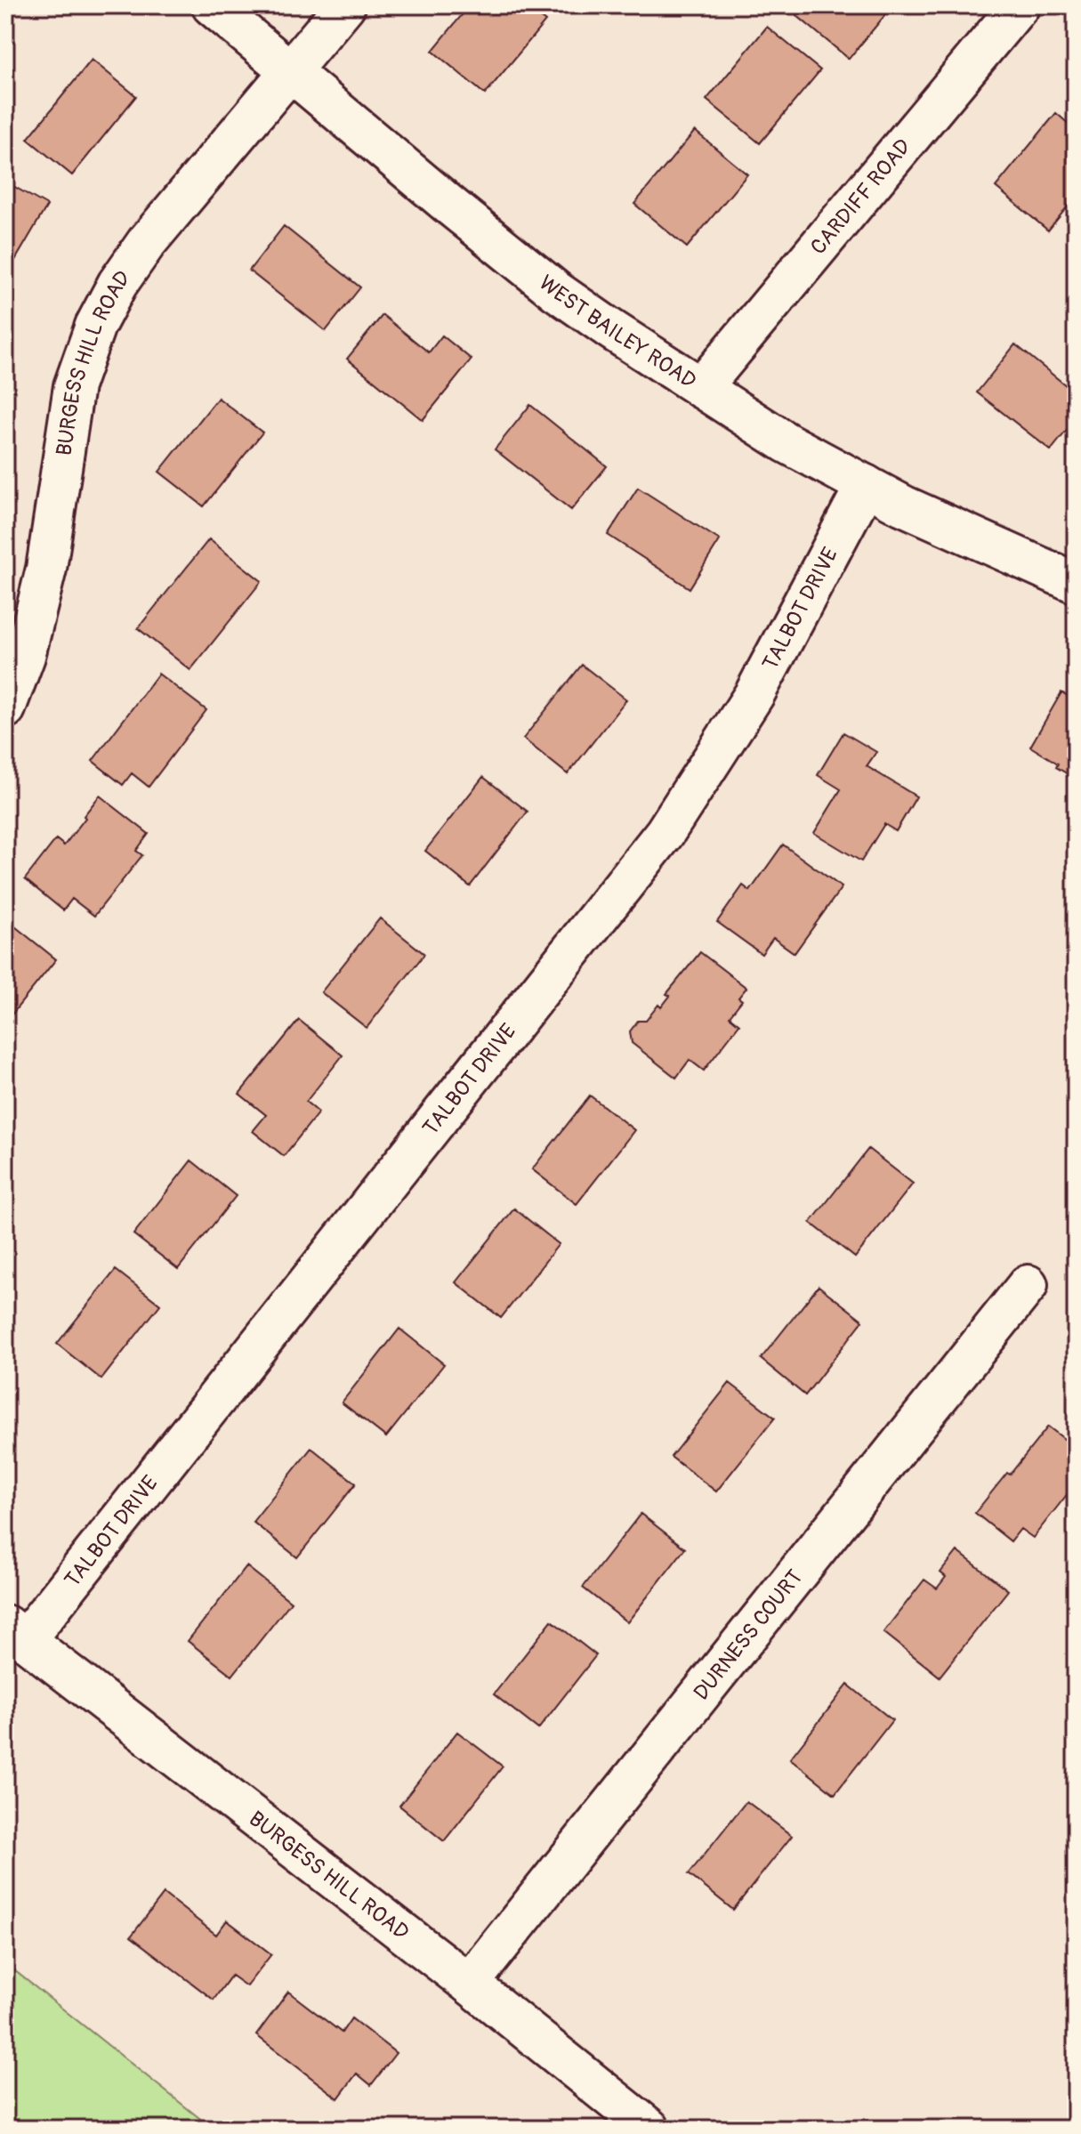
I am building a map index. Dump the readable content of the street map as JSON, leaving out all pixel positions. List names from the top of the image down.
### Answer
{
  "streets": {
    "street": [
      "CARDIFF ROAD",
      "WEST BAILEY ROAD",
      "BURGESS HILL ROAD",
      "TALBOT DRIVE",
      "DURNESS COURT"
    ]
  },
  "crossings": [
    ["CARDIFF ROAD", "WEST BAILEY ROAD"],
    ["WEST BAILEY ROAD", "BURGESS HILL ROAD"],
    ["WEST BAILEY ROAD", "TALBOT DRIVE"],
    ["BURGESS HILL ROAD", "TALBOT DRIVE"],
    ["BURGESS HILL ROAD", "DURNESS COURT"]
  ]
}
